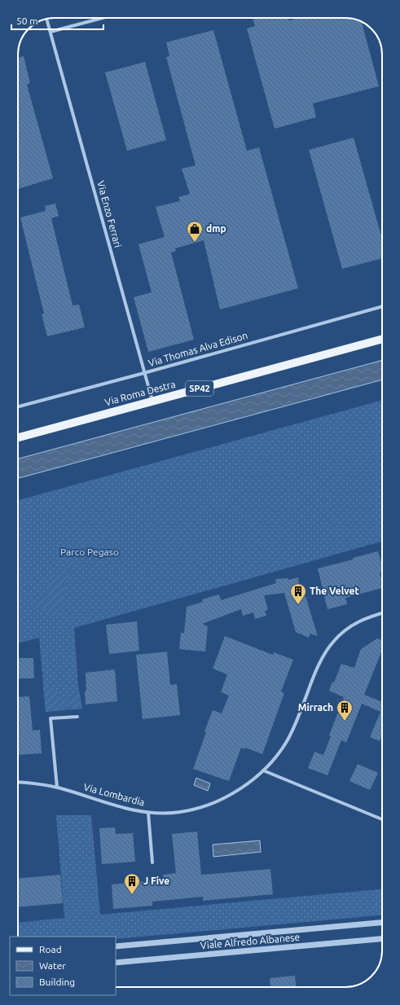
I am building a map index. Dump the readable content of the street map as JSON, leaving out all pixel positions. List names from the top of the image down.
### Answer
{
  "streets": {
    "main road": ["SP42", "Via Roma Destra"],
    "street": [
      "Via Enzo Ferrari",
      "Via Thomas Alva Edison",
      "Via Lombardia",
      "Viale Alfredo Albanese"
    ]
  },
  "crossings": [
    ["Via Enzo Ferrari", "Via Thomas Alva Edison"],
    ["Via Enzo Ferrari", "Via Roma Destra"]
  ],
  "parks": ["Parco Pegaso"],
  "places": {
    "shop": ["dmp"],
    "building": ["The Velvet", "Mirrach", "J Five"]
  },
  "legend": ["Road", "Water", "Building"],
  "scale_bar": "50 m"
}
